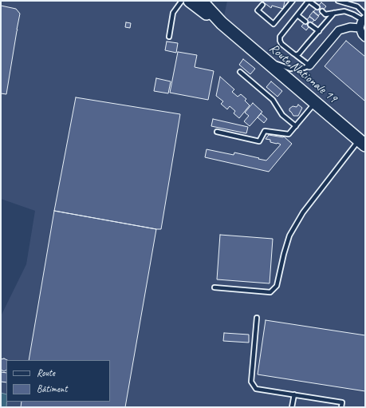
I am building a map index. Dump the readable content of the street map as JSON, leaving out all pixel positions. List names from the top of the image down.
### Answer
{
  "streets": {
    "main road": ["Route Nationale 19"]
  },
  "legend": ["Route", "Bâtiment"]
}
